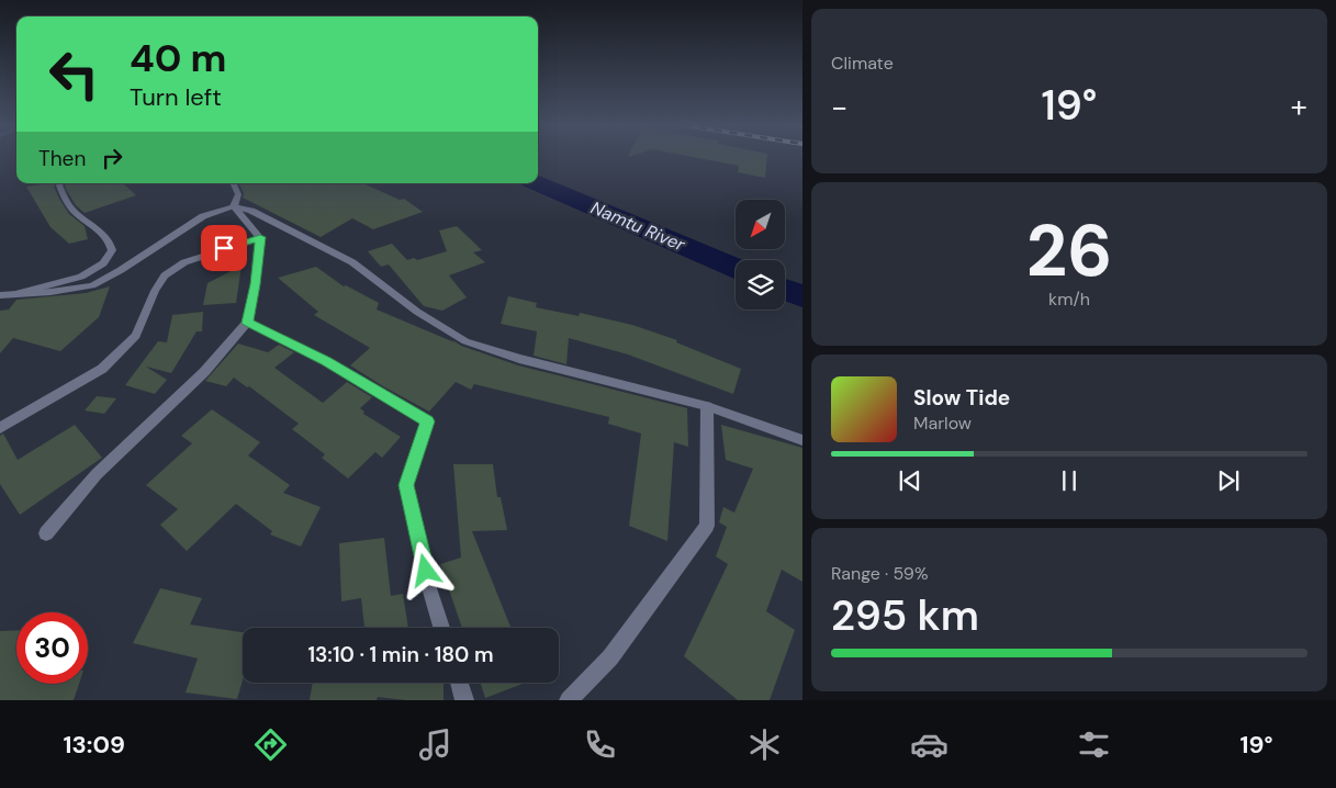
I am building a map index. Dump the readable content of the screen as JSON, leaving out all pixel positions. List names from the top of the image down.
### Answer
{
  "water": ["Namtu River"],
  "north": "bottom left",
  "page": {
    "tile": [
      "Climate",
      ["26", "km/h"],
      ["Range · 59%", "295 km"]
    ],
    "turn": ["40 m", "Turn left"],
    "heat": ["−", "19°", "+"],
    "then": "Then",
    "song": ["Slow Tide", "Marlow"],
    "limit": "30",
    "trip": "13:10 · 1 min · 180 m",
    "tabs": ["13:09", "19°"]
  }
}
